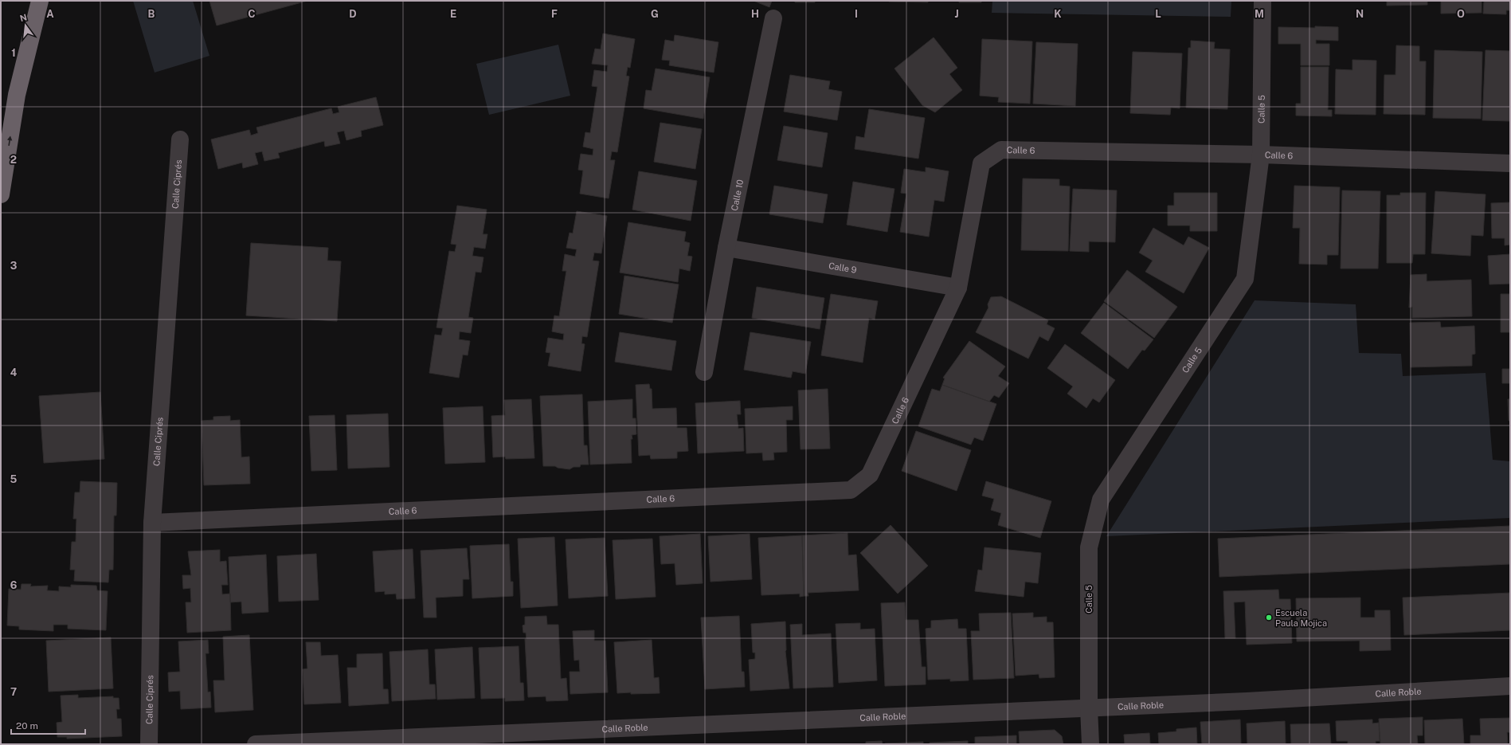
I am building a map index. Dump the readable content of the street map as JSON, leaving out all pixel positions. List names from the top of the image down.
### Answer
{
  "streets": {
    "street": [
      "Calle 5",
      "Calle 6",
      "Calle Ciprés",
      "Calle 10",
      "Calle 9",
      "Calle Roble"
    ]
  },
  "crossings": [
    ["Calle 5", "Calle 6"],
    ["Calle 5", "Calle Roble"],
    ["Calle 6", "Calle Ciprés"],
    ["Calle 6", "Calle 9"],
    ["Calle 10", "Calle 9"]
  ],
  "places": ["Escuela Paula Mojica"],
  "scale_bar": "20 m",
  "north": "top",
  "grid": {
    "columns": [
      "A",
      "B",
      "C",
      "D",
      "E",
      "F",
      "G",
      "H",
      "I",
      "J",
      "K",
      "L",
      "M",
      "N",
      "O"
    ],
    "rows": [
      "1",
      "2",
      "3",
      "4",
      "5",
      "6",
      "7"
    ]
  }
}
